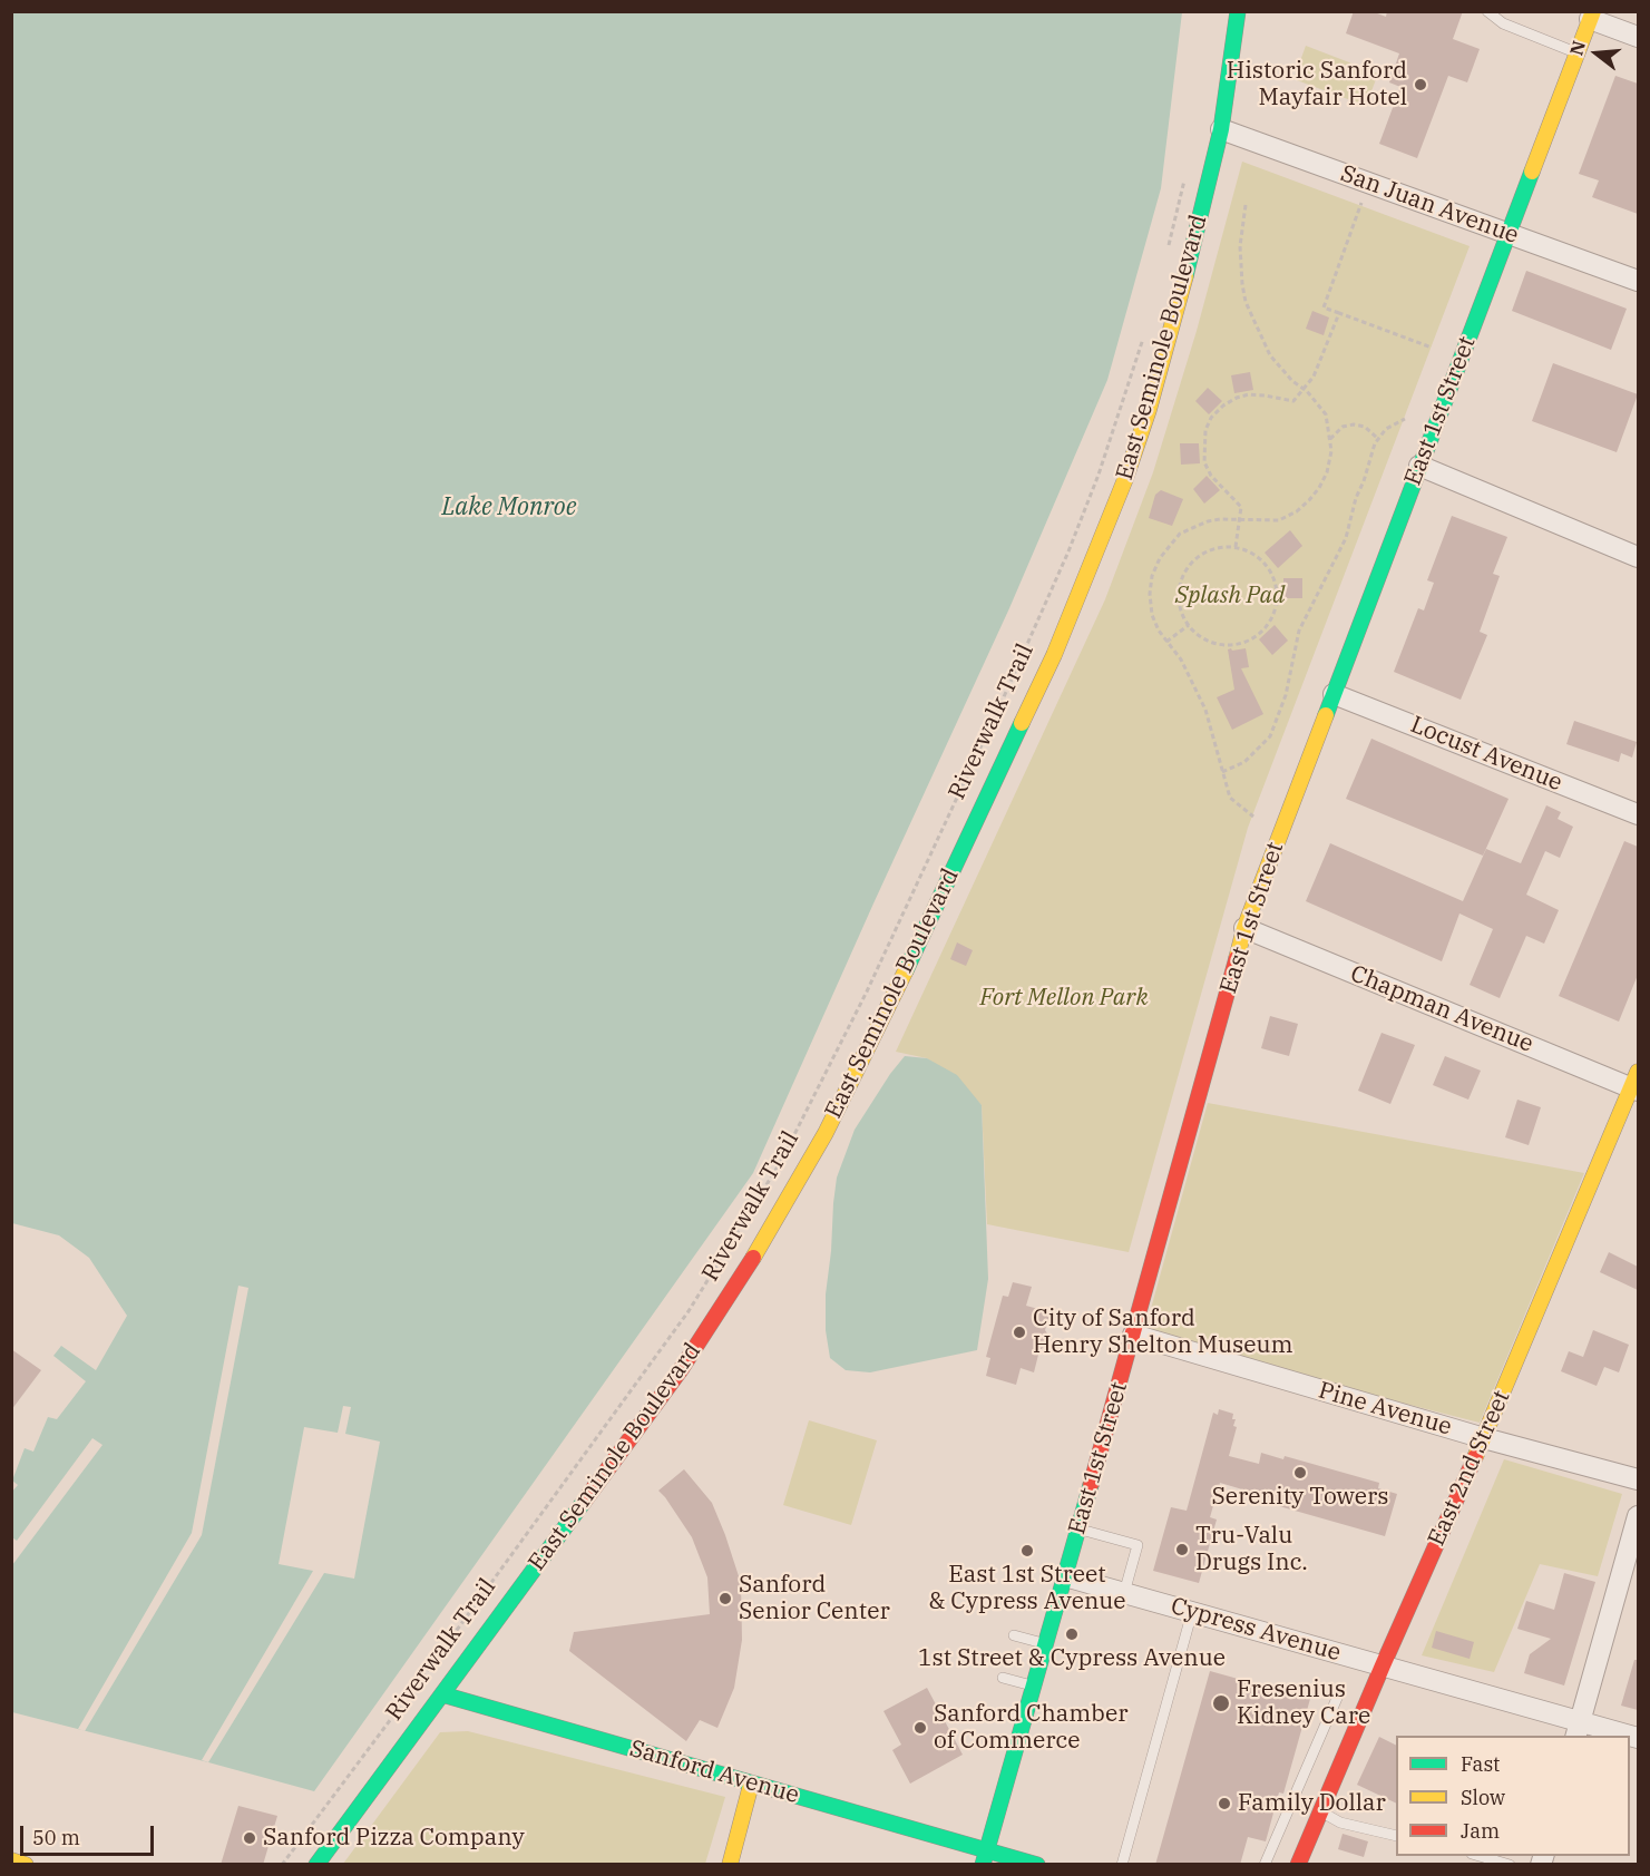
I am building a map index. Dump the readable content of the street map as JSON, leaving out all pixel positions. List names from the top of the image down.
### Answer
{
  "streets": {
    "street": [
      "San Juan Avenue",
      "East Seminole Boulevard",
      "East 1st Street",
      "Locust Avenue",
      "Chapman Avenue",
      "Pine Avenue",
      "East 2nd Street",
      "Cypress Avenue",
      "Sanford Avenue"
    ],
    "path": ["Riverwalk Trail"]
  },
  "crossings": [
    ["San Juan Avenue", "East Seminole Boulevard"],
    ["San Juan Avenue", "East 1st Street"],
    ["East Seminole Boulevard", "Sanford Avenue"],
    ["East 1st Street", "Locust Avenue"],
    ["East 1st Street", "Chapman Avenue"],
    ["East 1st Street", "Pine Avenue"],
    ["East 1st Street", "Cypress Avenue"],
    ["East 1st Street", "Sanford Avenue"],
    ["Chapman Avenue", "East 2nd Street"],
    ["Pine Avenue", "East 2nd Street"],
    ["East 2nd Street", "Cypress Avenue"]
  ],
  "water": ["Lake Monroe"],
  "parks": ["Splash Pad", "Fort Mellon Park"],
  "places": [
    "Historic Sanford Mayfair Hotel",
    "City of Sanford Henry Shelton Museum",
    "Serenity Towers",
    "Tru-Valu Drugs Inc.",
    "East 1st Street & Cypress Avenue",
    "Sanford Senior Center",
    "1st Street & Cypress Avenue",
    "Fresenius Kidney Care",
    "Sanford Chamber of Commerce",
    "Family Dollar",
    "Sanford Pizza Company"
  ],
  "legend": ["Fast", "Slow", "Jam"],
  "scale_bar": "50 m",
  "north": "left"
}
